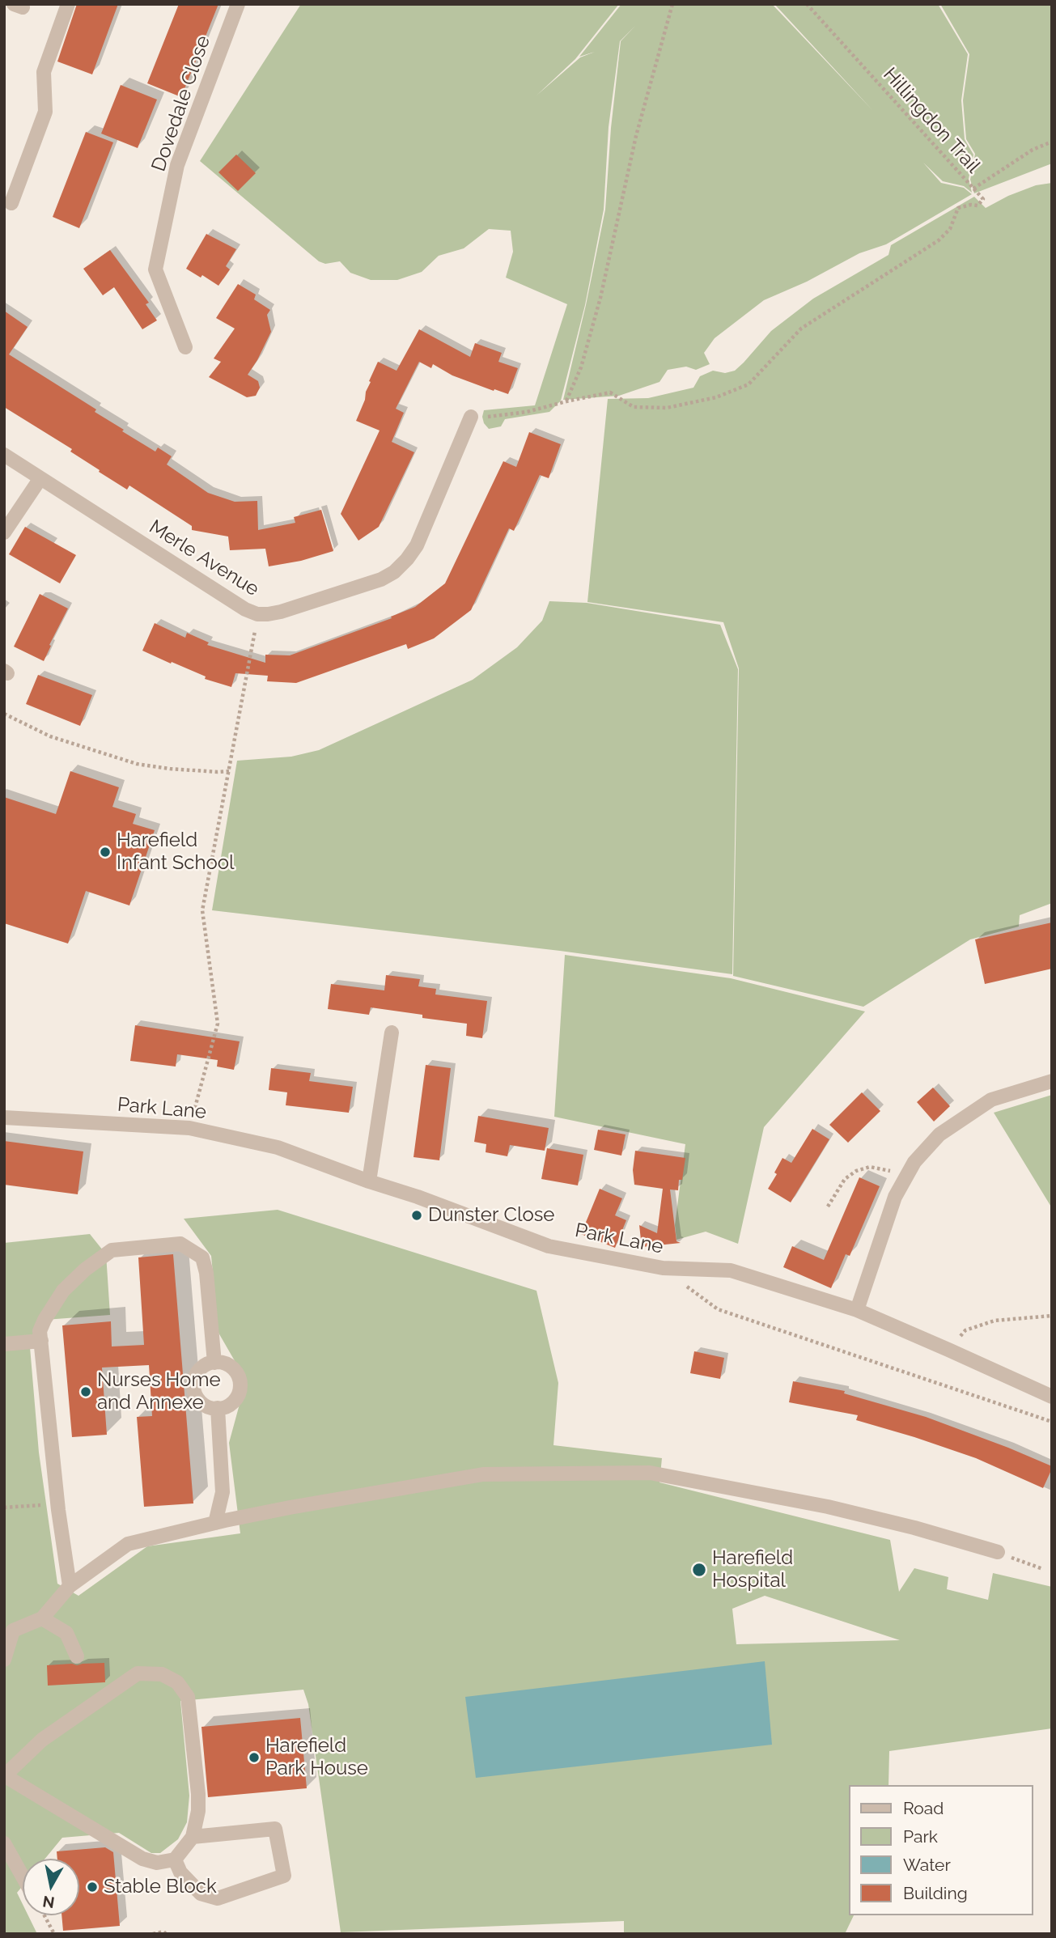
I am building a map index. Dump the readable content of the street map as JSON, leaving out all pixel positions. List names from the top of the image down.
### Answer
{
  "streets": {
    "street": ["Dovedale Close", "Merle Avenue", "Park Lane"],
    "path": ["Hillingdon Trail"]
  },
  "places": [
    "Harefield Infant School",
    "Dunster Close",
    "Nurses Home and Annexe",
    "Harefield Hospital",
    "Harefield Park House",
    "Stable Block"
  ],
  "legend": [
    "Road",
    "Park",
    "Water",
    "Building"
  ],
  "north": "bottom"
}
